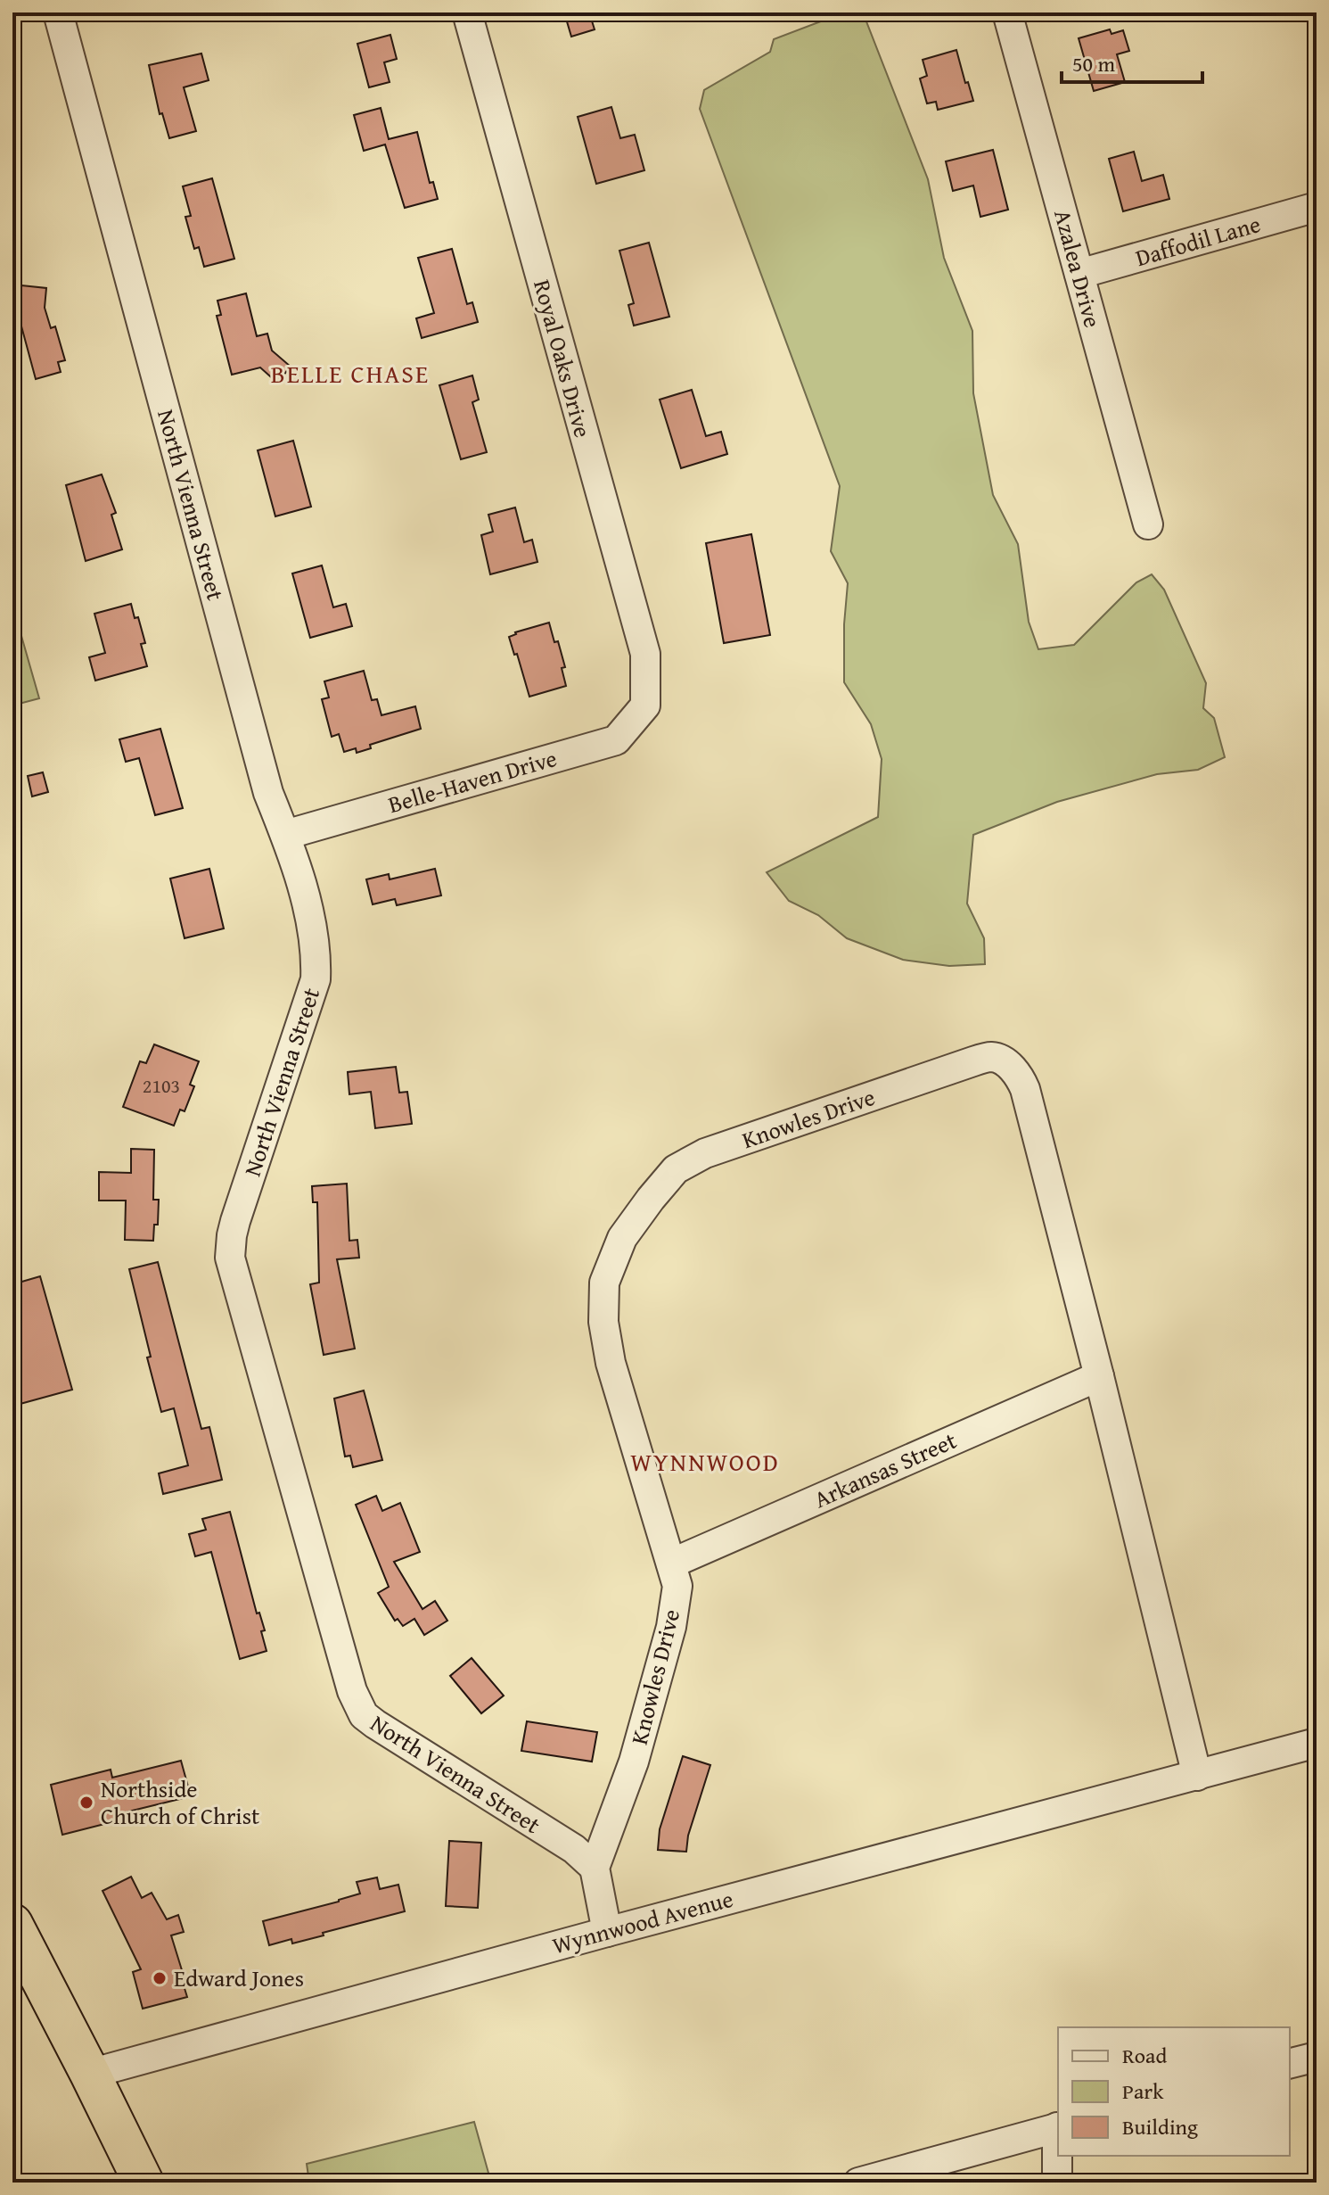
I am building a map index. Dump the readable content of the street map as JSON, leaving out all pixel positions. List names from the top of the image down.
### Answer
{
  "streets": {
    "street": [
      "Daffodil Lane",
      "Azalea Drive",
      "Royal Oaks Drive",
      "North Vienna Street",
      "Belle-Haven Drive",
      "Knowles Drive",
      "Arkansas Street",
      "Wynnwood Avenue"
    ]
  },
  "crossings": [
    ["Daffodil Lane", "Azalea Drive"],
    ["Royal Oaks Drive", "Belle-Haven Drive"],
    ["North Vienna Street", "Belle-Haven Drive"],
    ["North Vienna Street", "Knowles Drive"],
    ["Knowles Drive", "Arkansas Street"],
    ["Knowles Drive", "Wynnwood Avenue"]
  ],
  "districts": ["BELLE CHASE", "WYNNWOOD"],
  "places": ["Northside Church of Christ", "Edward Jones"],
  "house_numbers": ["2103"],
  "legend": ["Road", "Park", "Building"],
  "scale_bar": "50 m"
}
